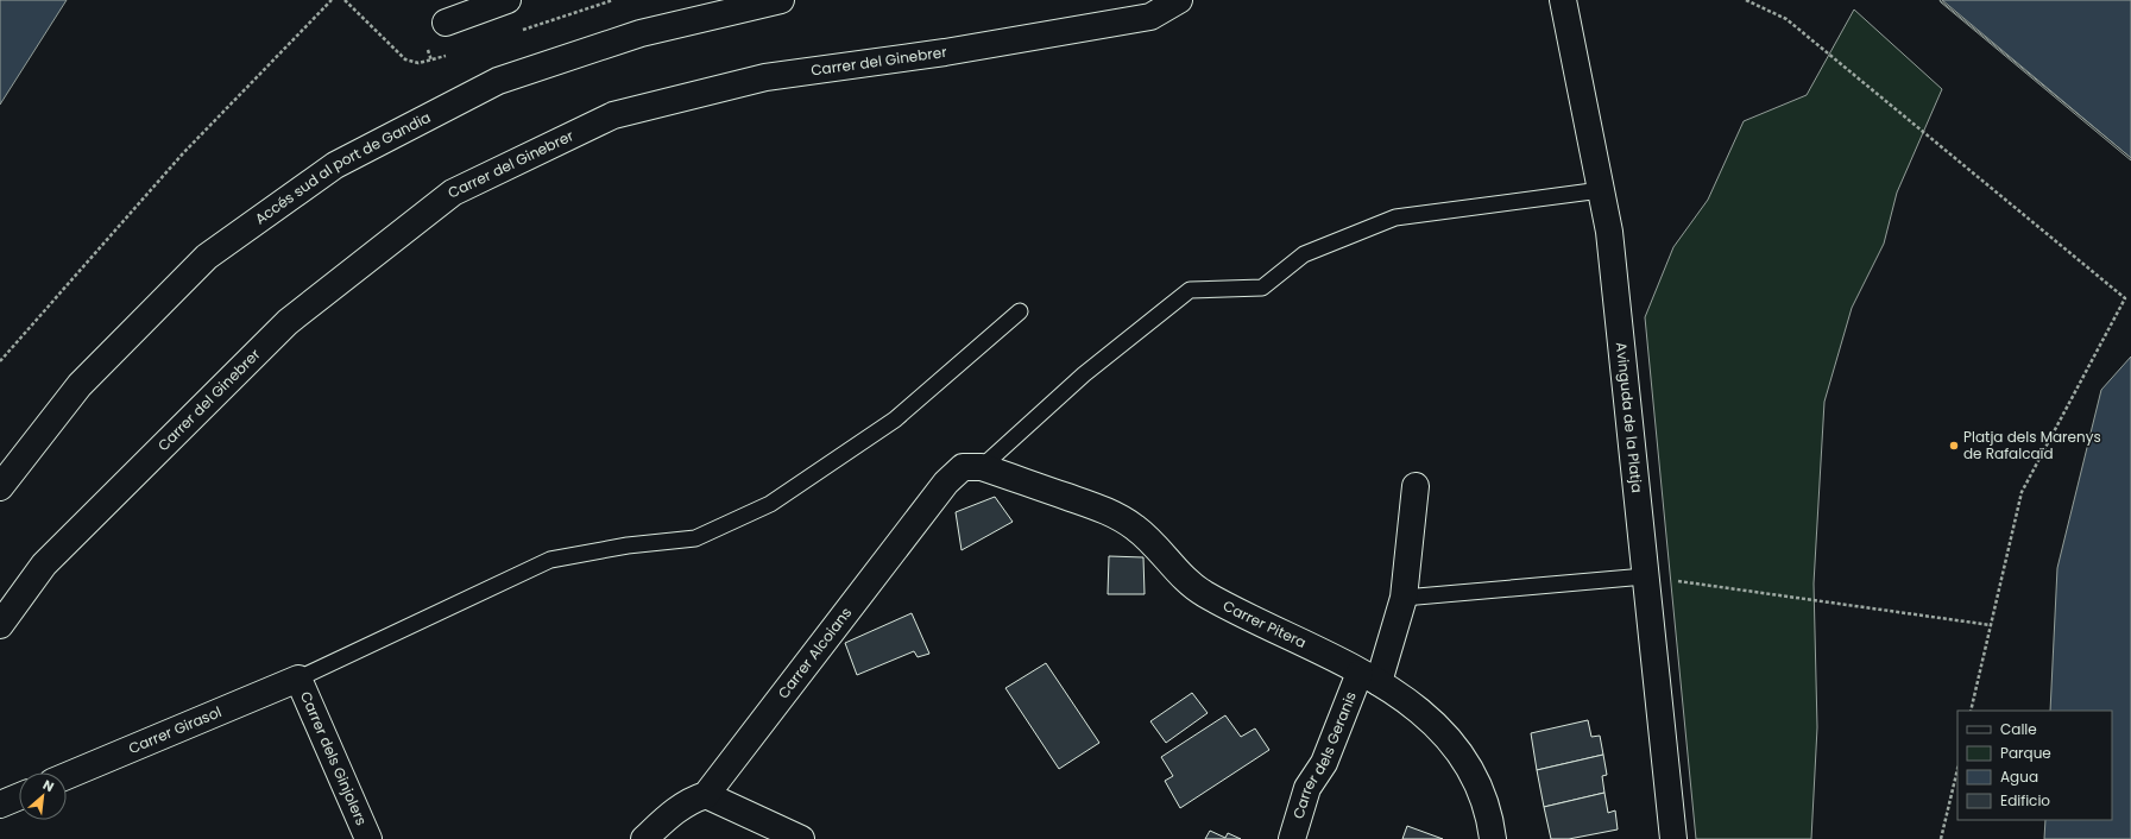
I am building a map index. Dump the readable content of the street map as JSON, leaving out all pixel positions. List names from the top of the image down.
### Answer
{
  "streets": {
    "main road": [
      "Carrer del Ginebrer",
      "Accés sud al port de Gandia",
      "Avinguda de la Platja",
      "Carrer Pitera",
      "Carrer Alcoians",
      "Carrer Girasol",
      "Carrer dels Geranis",
      "Carrer dels Ginjolers"
    ]
  },
  "crossings": [
    ["Carrer Pitera", "Carrer Alcoians"],
    ["Carrer Pitera", "Carrer dels Geranis"],
    ["Carrer Girasol", "Carrer dels Ginjolers"]
  ],
  "places": ["Platja dels Marenys de Rafalcaïd"],
  "legend": [
    "Calle",
    "Parque",
    "Agua",
    "Edificio"
  ],
  "north": "top right"
}
